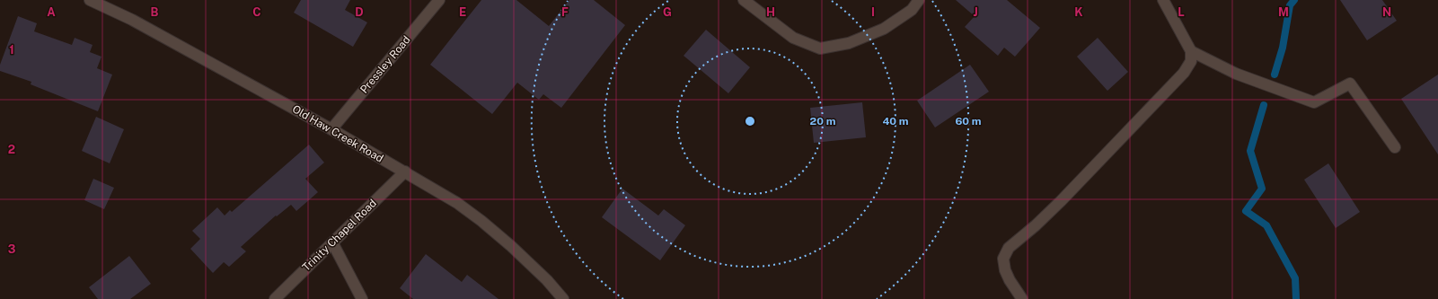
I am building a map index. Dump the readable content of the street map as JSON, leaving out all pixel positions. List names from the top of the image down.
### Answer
{
  "streets": {
    "street": ["Pressley Road", "Old Haw Creek Road", "Trinity Chapel Road"]
  },
  "crossings": [
    ["Pressley Road", "Old Haw Creek Road"],
    ["Old Haw Creek Road", "Trinity Chapel Road"]
  ],
  "grid": {
    "columns": [
      "A",
      "B",
      "C",
      "D",
      "E",
      "F",
      "G",
      "H",
      "I",
      "J",
      "K",
      "L",
      "M",
      "N"
    ],
    "rows": ["1", "2", "3"]
  },
  "rings": ["20 m", "40 m", "60 m"]
}
